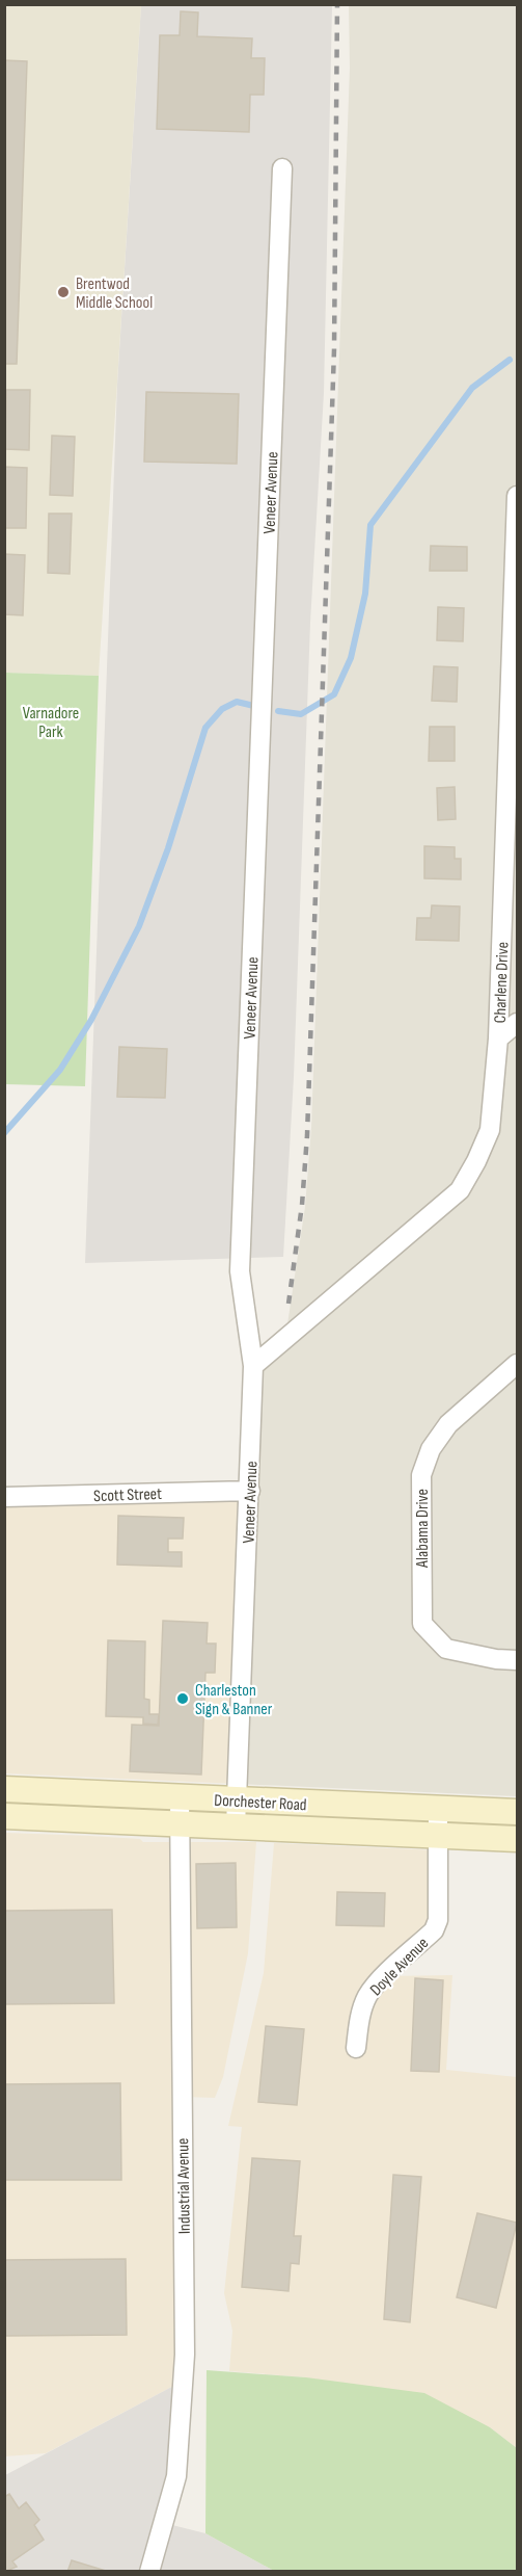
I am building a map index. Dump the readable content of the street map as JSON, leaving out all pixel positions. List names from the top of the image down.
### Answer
{
  "streets": {
    "main road": ["Dorchester Road"],
    "street": [
      "Veneer Avenue",
      "Charlene Drive",
      "Scott Street",
      "Alabama Drive",
      "Doyle Avenue",
      "Industrial Avenue"
    ]
  },
  "crossings": [
    ["Veneer Avenue", "Charlene Drive"],
    ["Veneer Avenue", "Scott Street"],
    ["Veneer Avenue", "Dorchester Road"],
    ["Dorchester Road", "Doyle Avenue"],
    ["Dorchester Road", "Industrial Avenue"]
  ],
  "parks": ["Varnadore Park"],
  "places": ["Brentwod Middle School", "Charleston Sign & Banner"]
}
